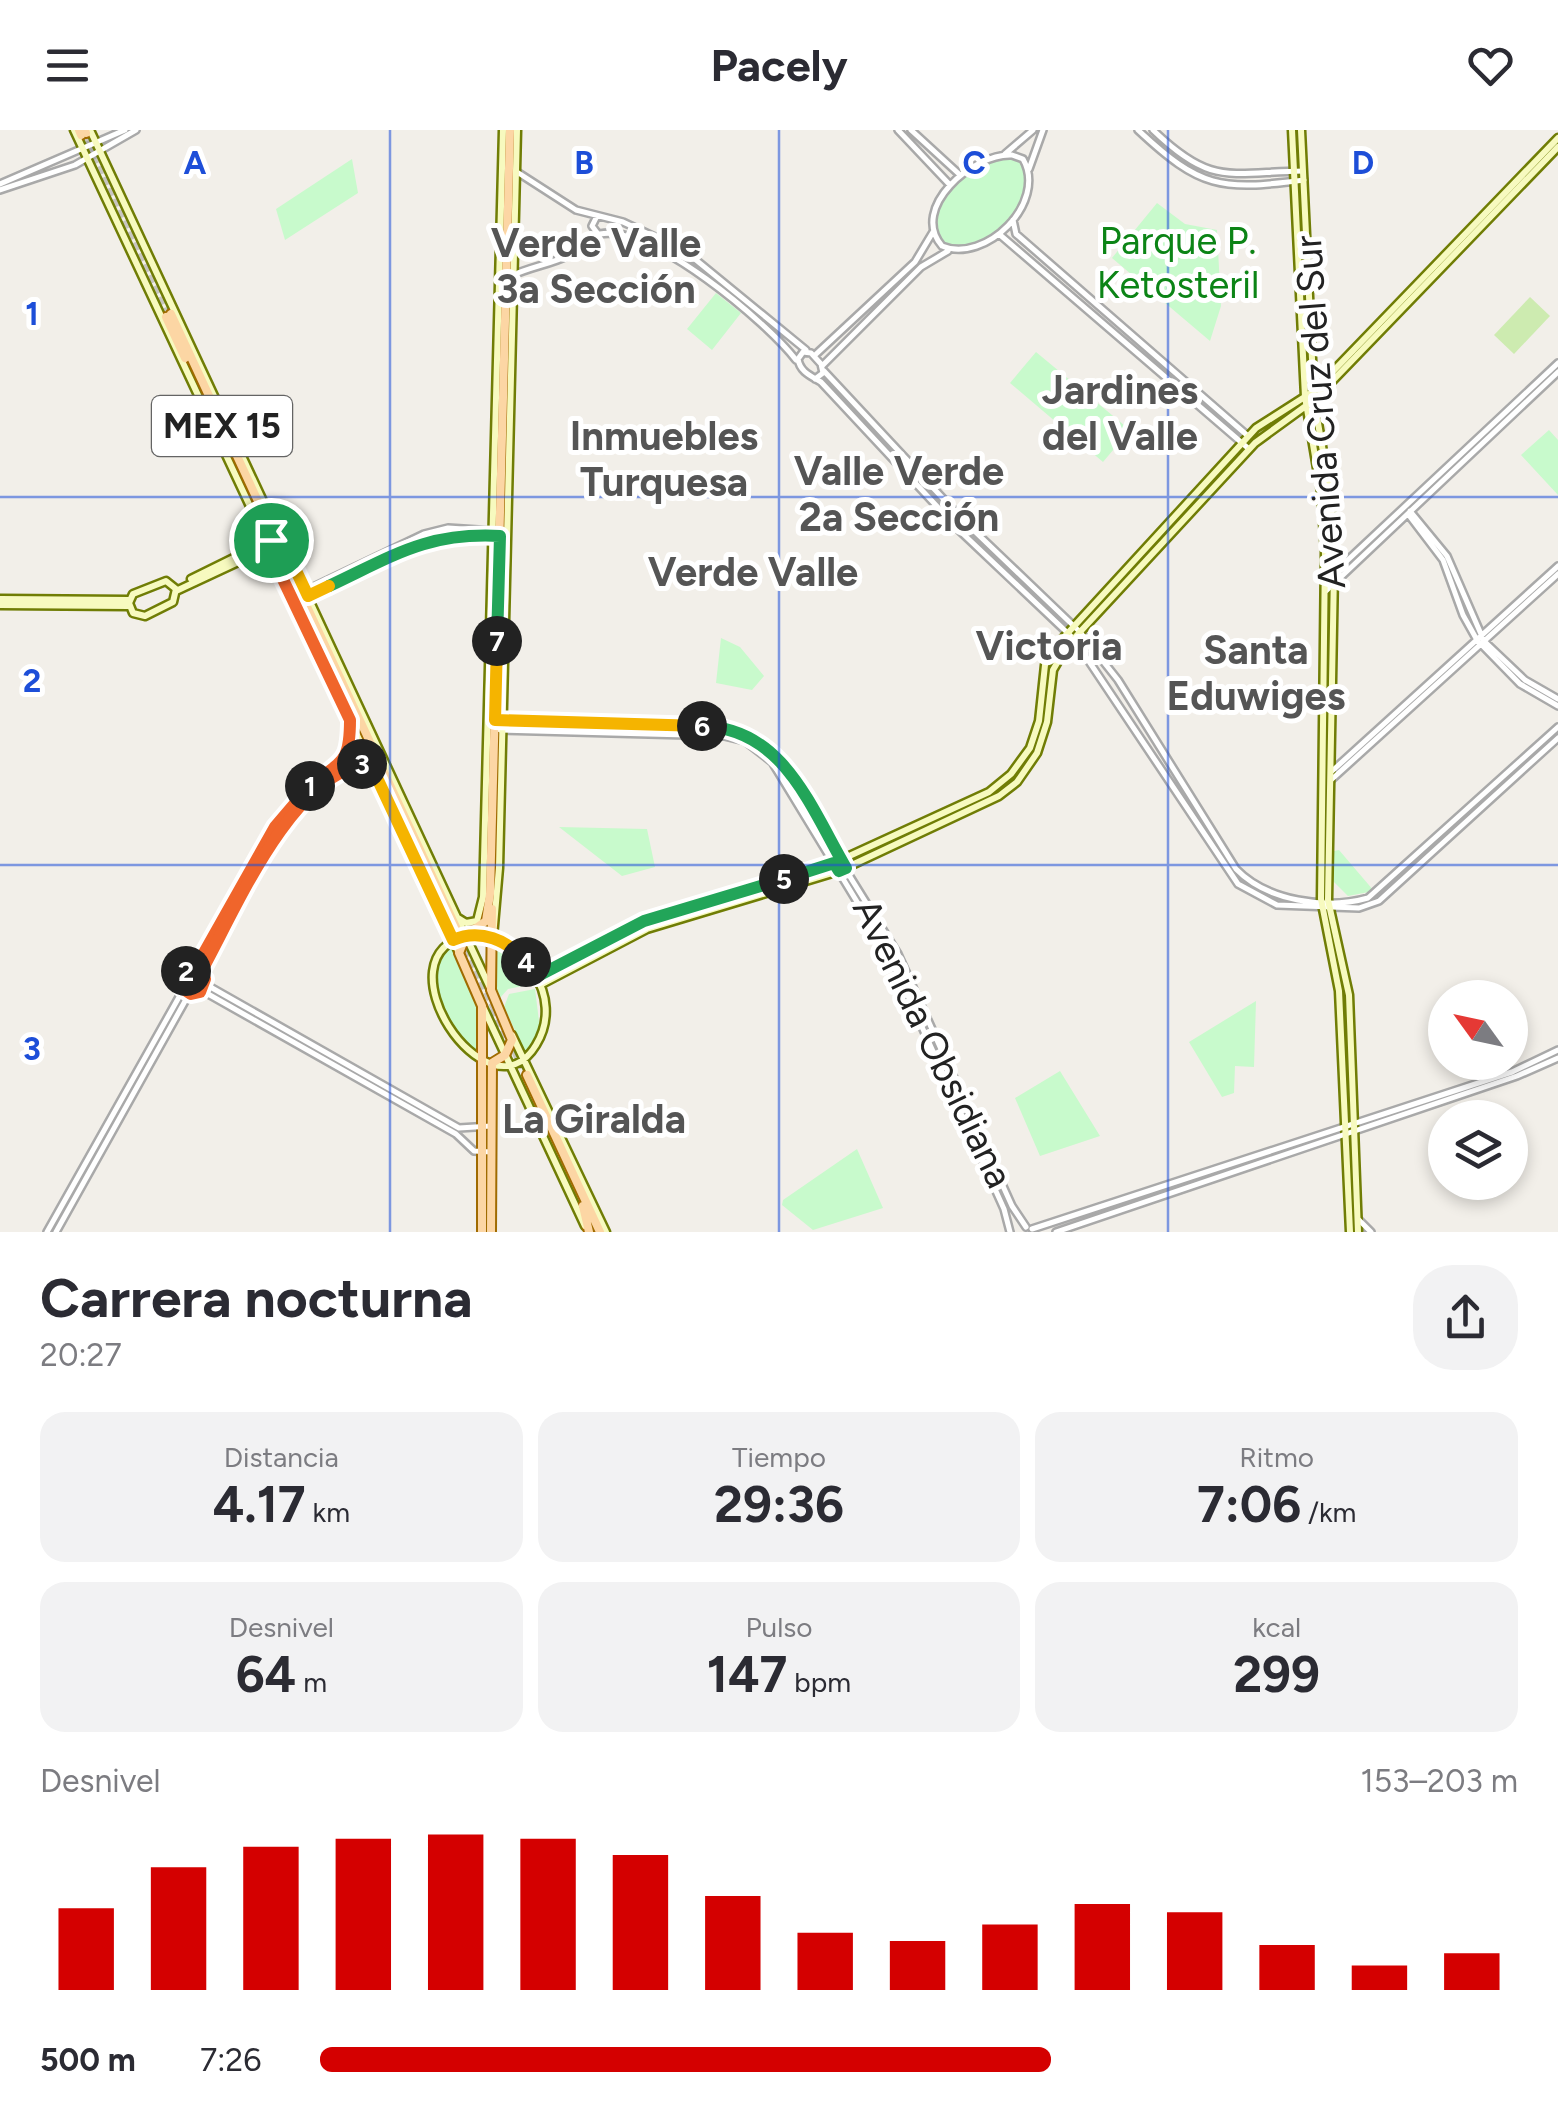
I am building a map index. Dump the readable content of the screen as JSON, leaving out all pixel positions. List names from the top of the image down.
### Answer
{
  "streets": {
    "main road": ["Avenida Cruz del Sur", "MEX 15"],
    "street": ["Avenida Obsidiana"]
  },
  "districts": [
    "Verde Valle 3a Sección",
    "Jardines del Valle",
    "Inmuebles Turquesa",
    "Valle Verde 2a Sección",
    "Verde Valle",
    "Victoria",
    "Santa Eduwiges",
    "La Giralda"
  ],
  "parks": ["Parque P. Ketosteril"],
  "north": "top left",
  "page": {
    "header": "Pacely",
    "pins": [
      "7",
      "6",
      "3",
      "1",
      "5",
      "4",
      "2"
    ],
    "heading": ["Carrera nocturna", "20:27"],
    "stats": [
      ["Distancia", "4.17 km"],
      ["Tiempo", "29:36"],
      ["Ritmo", "7:06 /km"],
      ["Desnivel", "64 m"],
      ["Pulso", "147 bpm"],
      ["kcal", "299"]
    ],
    "chart": ["Desnivel", "153–203 m"],
    "list": [
      {
        "name": "500 m",
        "note": "7:26"
      }
    ]
  },
  "grid": {
    "columns": [
      "A",
      "B",
      "C",
      "D"
    ],
    "rows": ["1", "2", "3"]
  }
}
